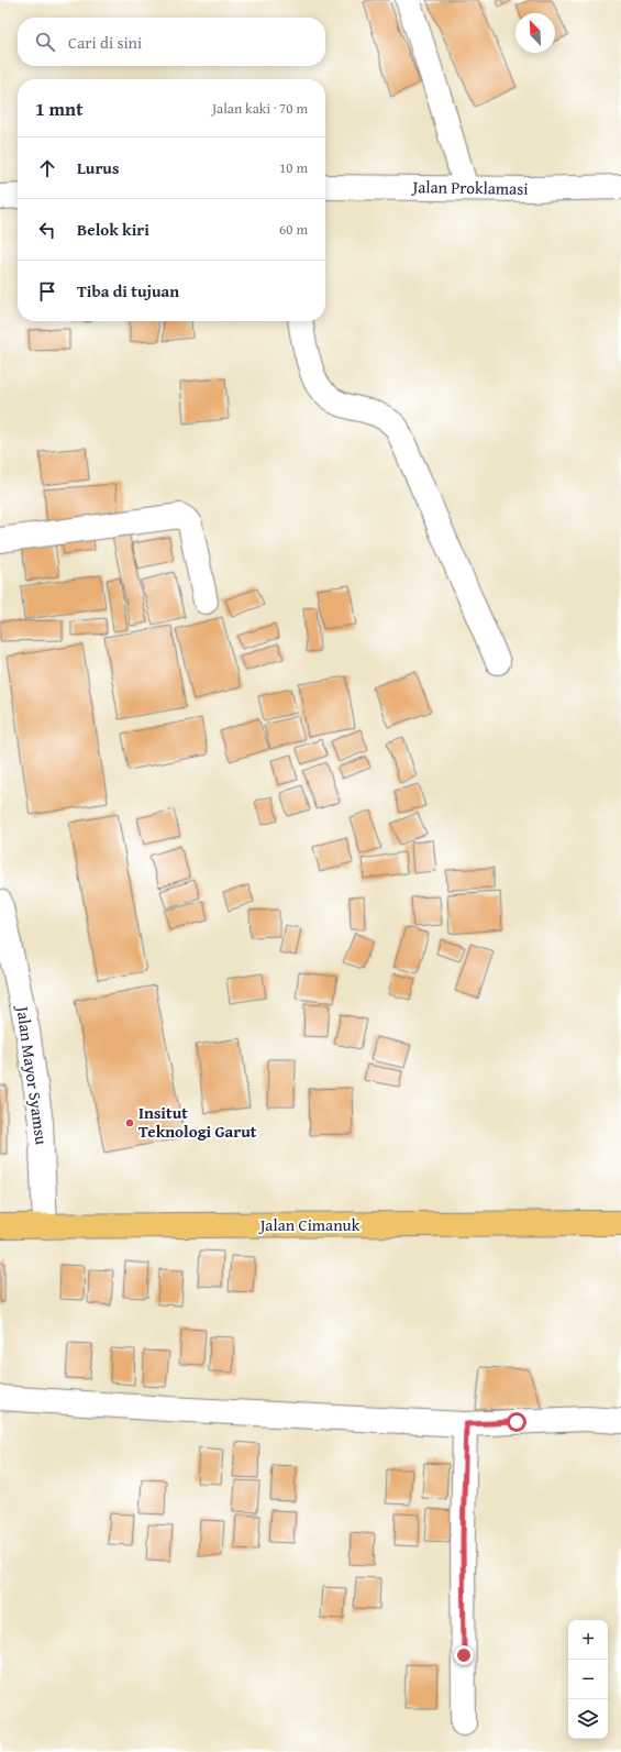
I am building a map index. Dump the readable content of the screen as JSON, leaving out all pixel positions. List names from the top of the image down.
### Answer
{
  "streets": {
    "main road": ["Jalan Cimanuk"],
    "street": ["Jalan Proklamasi", "Jalan Mayor Syamsu"]
  },
  "crossings": [
    ["Jalan Mayor Syamsu", "Jalan Cimanuk"]
  ],
  "places": ["Insitut Teknologi Garut"],
  "north": "top left",
  "page": {
    "search": "Cari di sini",
    "heading": ["1 mnt", "Jalan kaki · 70 m"],
    "list": [
      ["Lurus", "10 m"],
      ["Belok kiri", "60 m"],
      "Tiba di tujuan"
    ],
    "map_buttons": ["+", "−"]
  }
}
